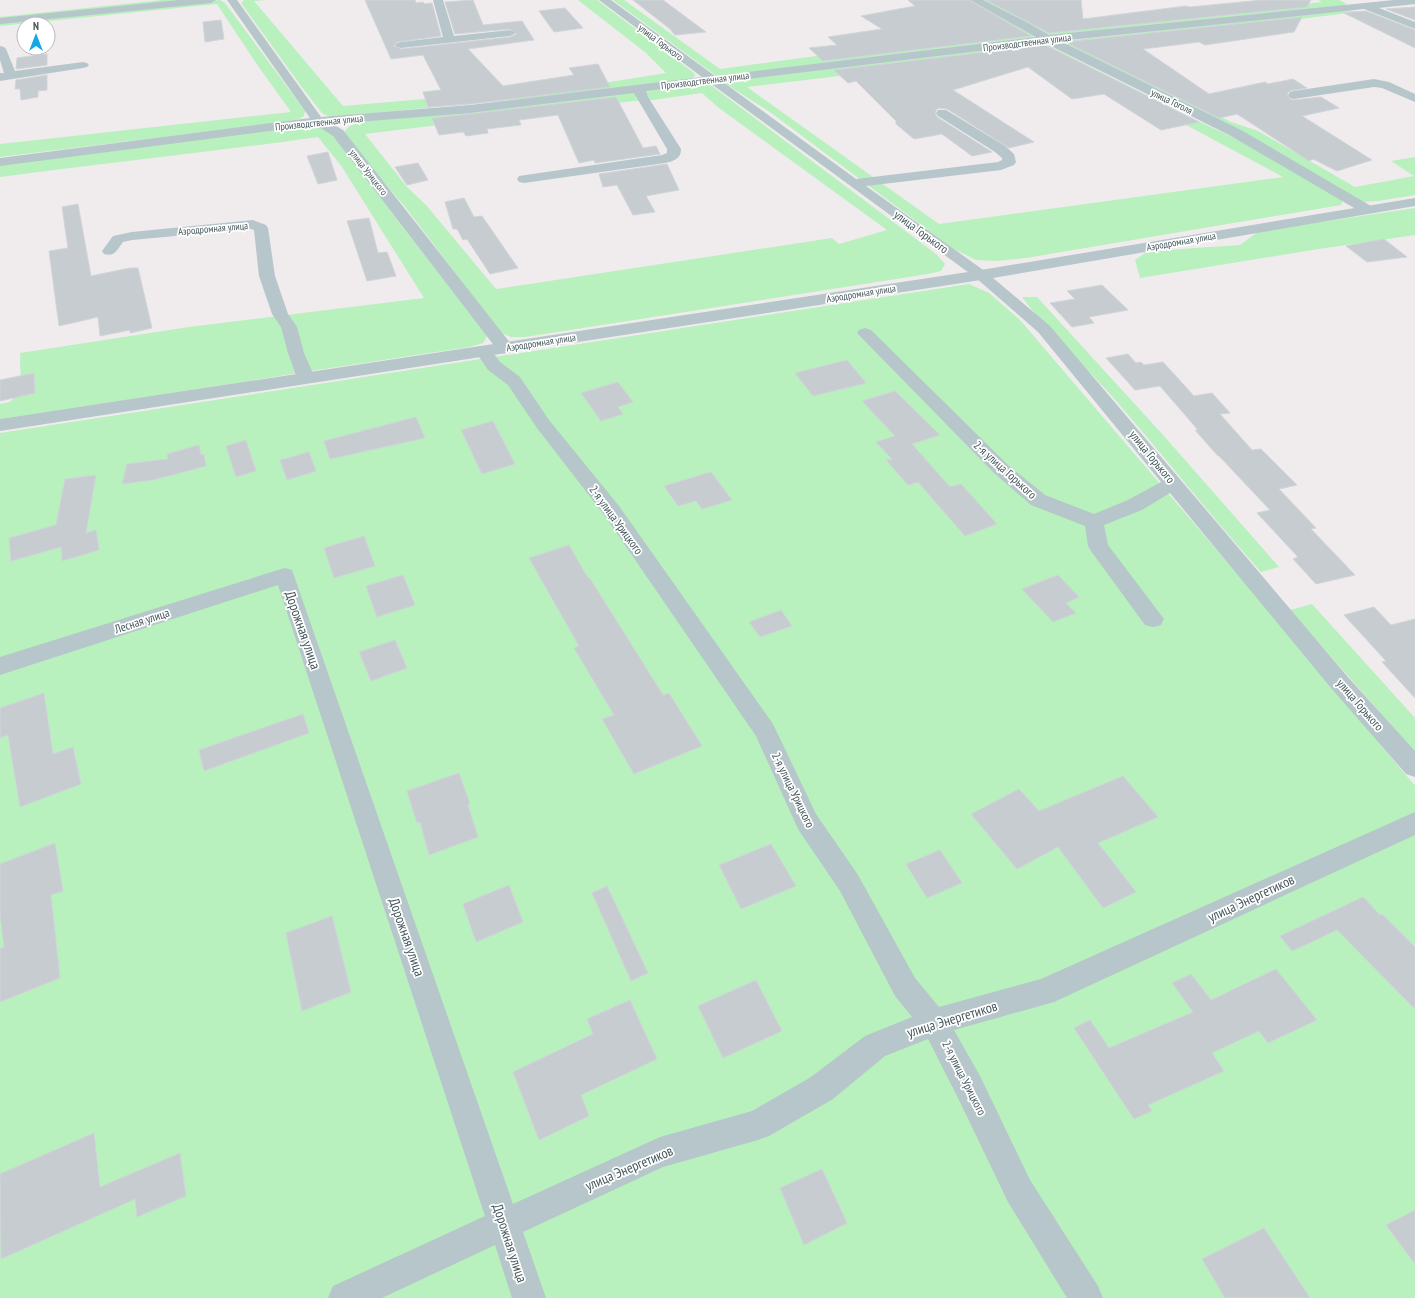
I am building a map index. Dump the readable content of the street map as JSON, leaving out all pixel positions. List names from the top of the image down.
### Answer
{
  "streets": {
    "street": [
      "улица Горького",
      "Производственная улица",
      "улица Гоголя",
      "улица Урицкого",
      "Аэродромная улица",
      "2-я улица Горького",
      "2-я улица Урицкого",
      "Лесная улица",
      "Дорожная улица",
      "улица Энергетиков"
    ]
  },
  "crossings": [
    ["улица Горького", "Производственная улица"],
    ["улица Горького", "Аэродромная улица"],
    ["Производственная улица", "улица Гоголя"],
    ["Производственная улица", "улица Урицкого"],
    ["улица Гоголя", "Аэродромная улица"],
    ["улица Урицкого", "Аэродромная улица"],
    ["улица Урицкого", "2-я улица Урицкого"],
    ["Аэродромная улица", "2-я улица Урицкого"],
    ["2-я улица Урицкого", "улица Энергетиков"],
    ["Лесная улица", "Дорожная улица"],
    ["Дорожная улица", "улица Энергетиков"]
  ],
  "north": "top"
}
